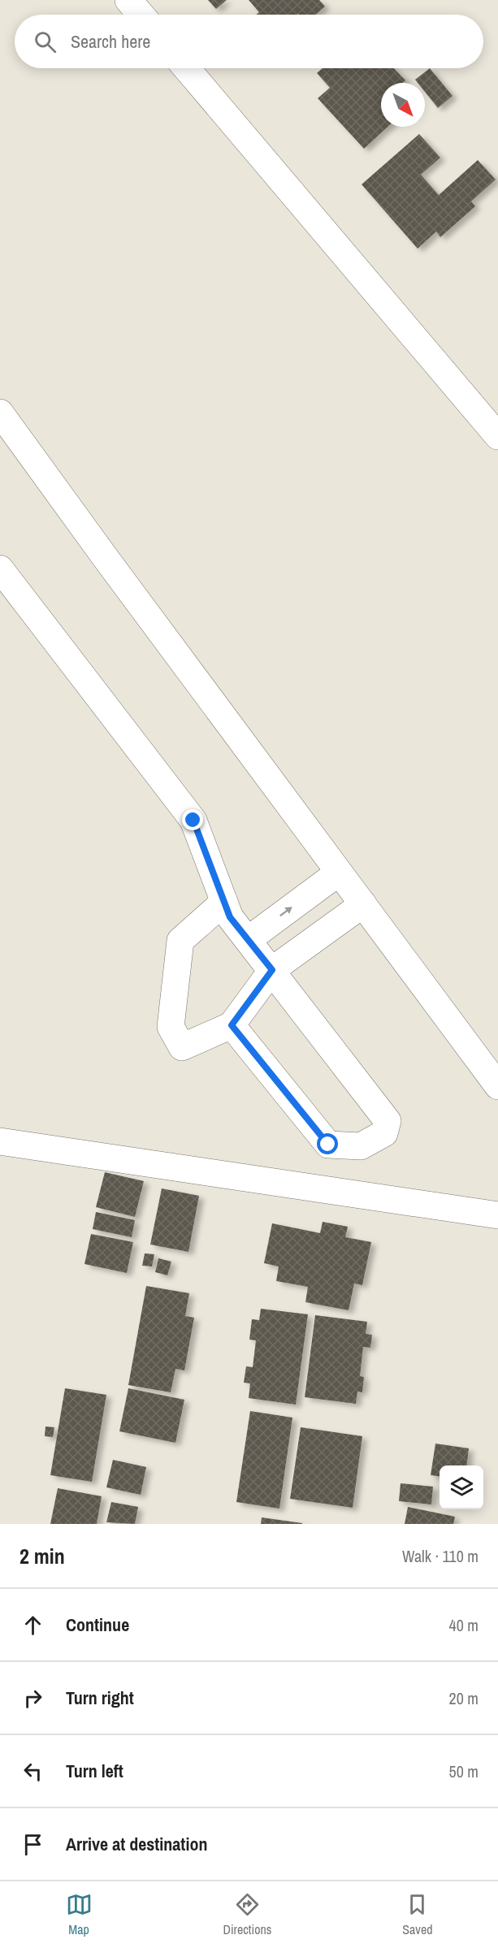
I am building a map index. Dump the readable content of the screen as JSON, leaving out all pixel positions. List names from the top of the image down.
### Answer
{
  "north": "bottom right",
  "page": {
    "search": "Search here",
    "heading": ["2 min", "Walk · 110 m"],
    "list": [
      ["Continue", "40 m"],
      ["Turn right", "20 m"],
      ["Turn left", "50 m"],
      "Arrive at destination"
    ],
    "nav": ["Map", "Directions", "Saved"]
  }
}
